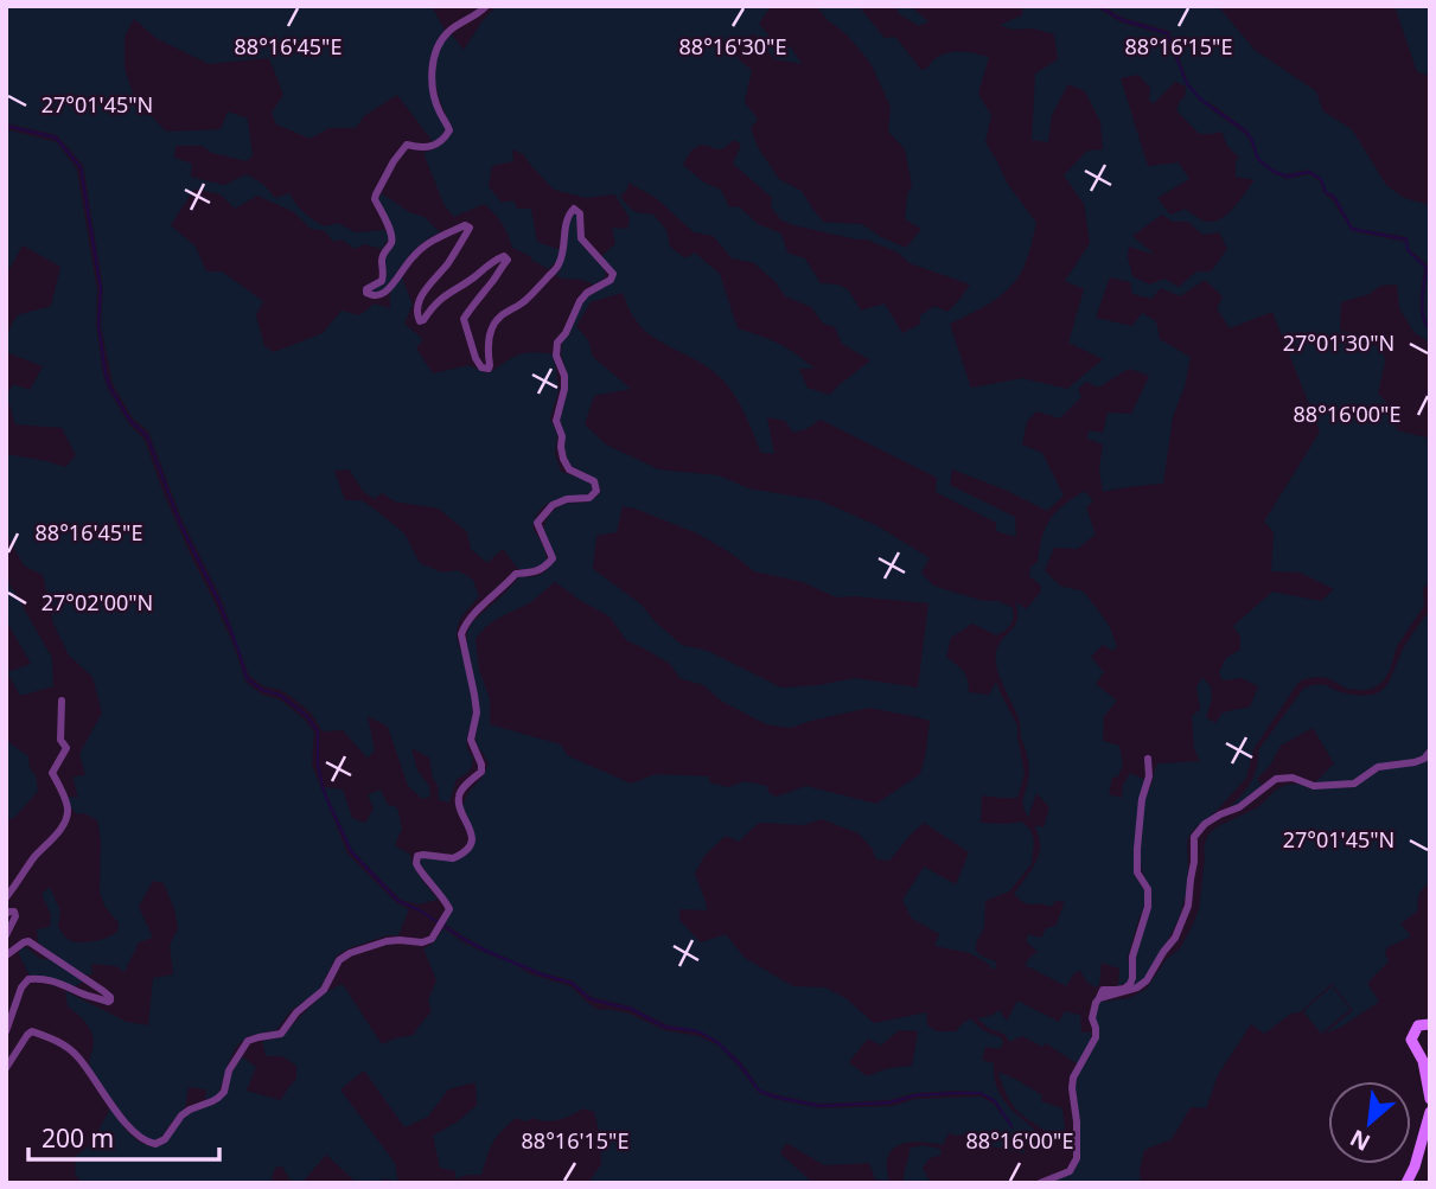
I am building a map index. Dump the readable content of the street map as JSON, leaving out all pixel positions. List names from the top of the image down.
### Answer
{
  "scale_bar": "200 m",
  "north": "bottom left",
  "coordinates": [
    "88°16'45\"E",
    "88°16'30\"E",
    "88°16'15\"E",
    "27°01'45\"N",
    "27°01'30\"N",
    "88°16'00\"E",
    "27°02'00\"N"
  ]
}
